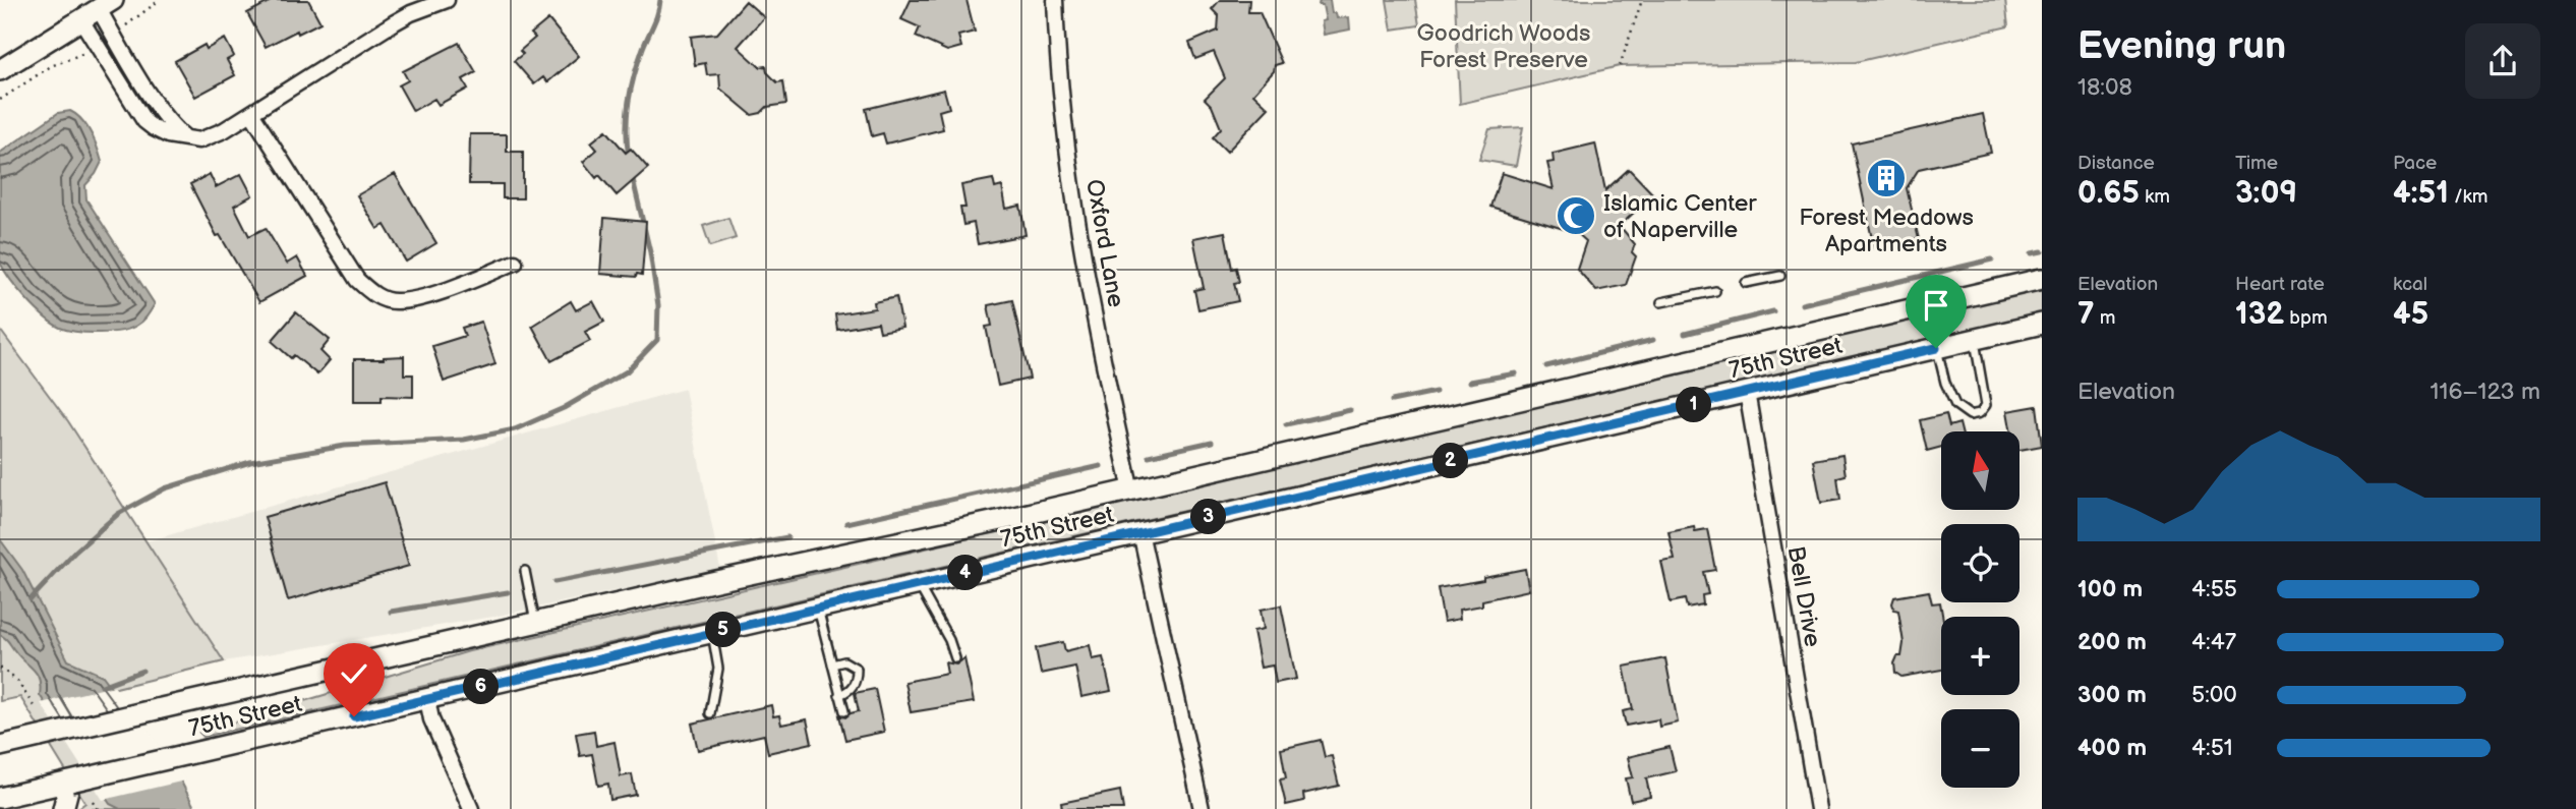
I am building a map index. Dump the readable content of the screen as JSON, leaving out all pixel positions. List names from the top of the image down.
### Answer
{
  "streets": {
    "main road": ["75th Street"],
    "street": ["Oxford Lane", "Bell Drive"]
  },
  "crossings": [
    ["Oxford Lane", "75th Street"],
    ["75th Street", "Bell Drive"]
  ],
  "parks": ["Goodrich Woods Forest Preserve"],
  "places": {
    "building": ["Forest Meadows Apartments"],
    "mosque": ["Islamic Center of Naperville"]
  },
  "north": "top",
  "page": {
    "heading": ["Evening run", "18:08"],
    "stats": [
      ["Distance", "0.65 km"],
      ["Time", "3:09"],
      ["Pace", "4:51 /km"],
      ["Elevation", "7 m"],
      ["Heart rate", "132 bpm"],
      ["kcal", "45"]
    ],
    "chart": ["Elevation", "116–123 m"],
    "pins": [
      "1",
      "2",
      "3",
      "4",
      "5",
      "6"
    ],
    "map_buttons": ["+", "−"],
    "list": [
      {
        "name": "100 m",
        "note": "4:55"
      },
      {
        "name": "200 m",
        "note": "4:47"
      },
      {
        "name": "300 m",
        "note": "5:00"
      },
      {
        "name": "400 m",
        "note": "4:51"
      }
    ]
  }
}
